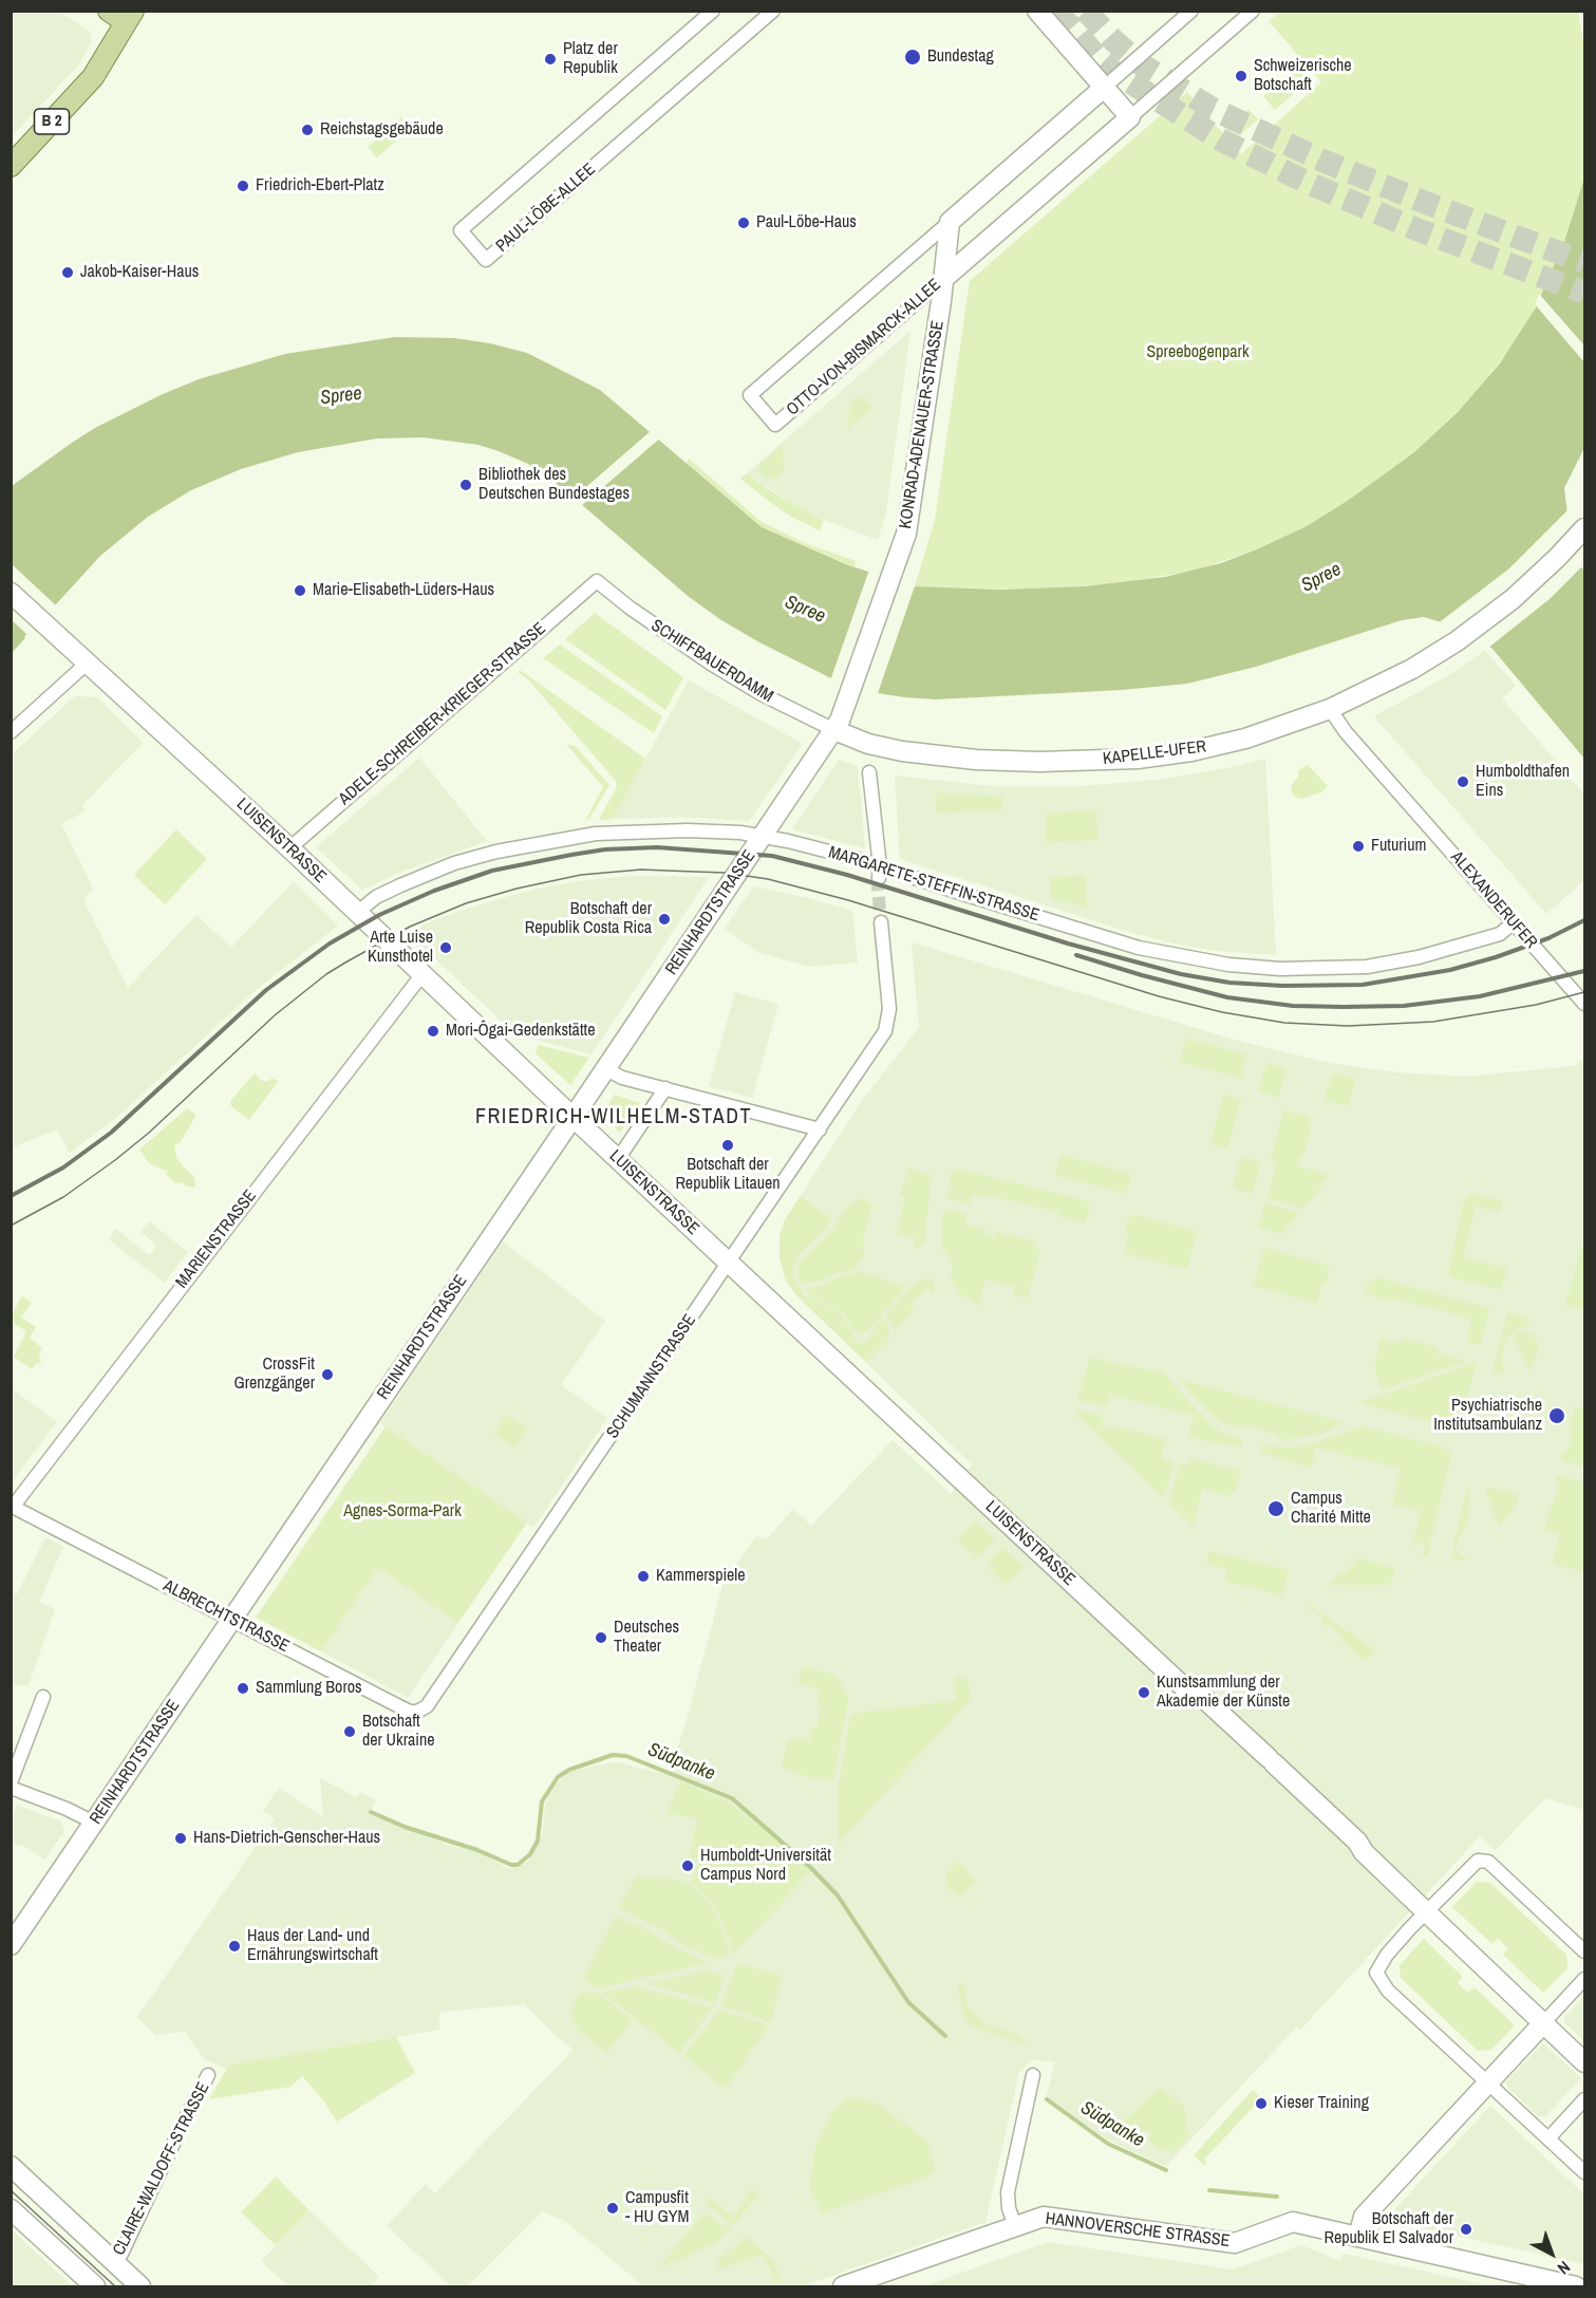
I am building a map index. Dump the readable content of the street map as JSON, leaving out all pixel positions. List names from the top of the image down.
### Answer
{
  "streets": {
    "main road": ["B 2"],
    "street": [
      "PAUL-LÖBE-ALLEE",
      "OTTO-VON-BISMARCK-ALLEE",
      "KONRAD-ADENAUER-STRASSE",
      "SCHIFFBAUERDAMM",
      "ADELE-SCHREIBER-KRIEGER-STRASSE",
      "KAPELLE-UFER",
      "LUISENSTRASSE",
      "MARGARETE-STEFFIN-STRASSE",
      "ALEXANDERUFER",
      "REINHARDTSTRASSE",
      "MARIENSTRASSE",
      "SCHUMANNSTRASSE",
      "ALBRECHTSTRASSE",
      "CLAIRE-WALDOFF-STRASSE",
      "HANNOVERSCHE STRASSE"
    ]
  },
  "crossings": [
    ["OTTO-VON-BISMARCK-ALLEE", "KONRAD-ADENAUER-STRASSE"],
    ["KONRAD-ADENAUER-STRASSE", "SCHIFFBAUERDAMM"],
    ["KONRAD-ADENAUER-STRASSE", "KAPELLE-UFER"],
    ["KONRAD-ADENAUER-STRASSE", "REINHARDTSTRASSE"],
    ["SCHIFFBAUERDAMM", "ADELE-SCHREIBER-KRIEGER-STRASSE"],
    ["SCHIFFBAUERDAMM", "KAPELLE-UFER"],
    ["SCHIFFBAUERDAMM", "REINHARDTSTRASSE"],
    ["ADELE-SCHREIBER-KRIEGER-STRASSE", "LUISENSTRASSE"],
    ["KAPELLE-UFER", "ALEXANDERUFER"],
    ["KAPELLE-UFER", "REINHARDTSTRASSE"],
    ["LUISENSTRASSE", "MARGARETE-STEFFIN-STRASSE"],
    ["LUISENSTRASSE", "REINHARDTSTRASSE"],
    ["LUISENSTRASSE", "MARIENSTRASSE"],
    ["LUISENSTRASSE", "SCHUMANNSTRASSE"],
    ["MARGARETE-STEFFIN-STRASSE", "ALEXANDERUFER"],
    ["MARGARETE-STEFFIN-STRASSE", "REINHARDTSTRASSE"],
    ["REINHARDTSTRASSE", "ALBRECHTSTRASSE"],
    ["MARIENSTRASSE", "ALBRECHTSTRASSE"],
    ["SCHUMANNSTRASSE", "ALBRECHTSTRASSE"]
  ],
  "districts": ["FRIEDRICH-WILHELM-STADT"],
  "water": ["Spree", "Südpanke"],
  "parks": ["Spreebogenpark", "Agnes-Sorma-Park"],
  "places": [
    "Bundestag",
    "Platz der Republik",
    "Schweizerische Botschaft",
    "Reichstagsgebäude",
    "Friedrich-Ebert-Platz",
    "Paul-Löbe-Haus",
    "Jakob-Kaiser-Haus",
    "Bibliothek des Deutschen Bundestages",
    "Marie-Elisabeth-Lüders-Haus",
    "Humboldthafen Eins",
    "Futurium",
    "Botschaft der Republik Costa Rica",
    "Arte Luise Kunsthotel",
    "Mori-Ôgai-Gedenkstätte",
    "Botschaft der Republik Litauen",
    "CrossFit Grenzgänger",
    "Psychiatrische Institutsambulanz",
    "Campus Charité Mitte",
    "Kammerspiele",
    "Deutsches Theater",
    "Sammlung Boros",
    "Kunstsammlung der Akademie der Künste",
    "Botschaft der Ukraine",
    "Hans-Dietrich-Genscher-Haus",
    "Humboldt-Universität Campus Nord",
    "Haus der Land- und Ernährungswirtschaft",
    "Kieser Training",
    "Campusfit - HU GYM",
    "Botschaft der Republik El Salvador"
  ],
  "north": "bottom right"
}
